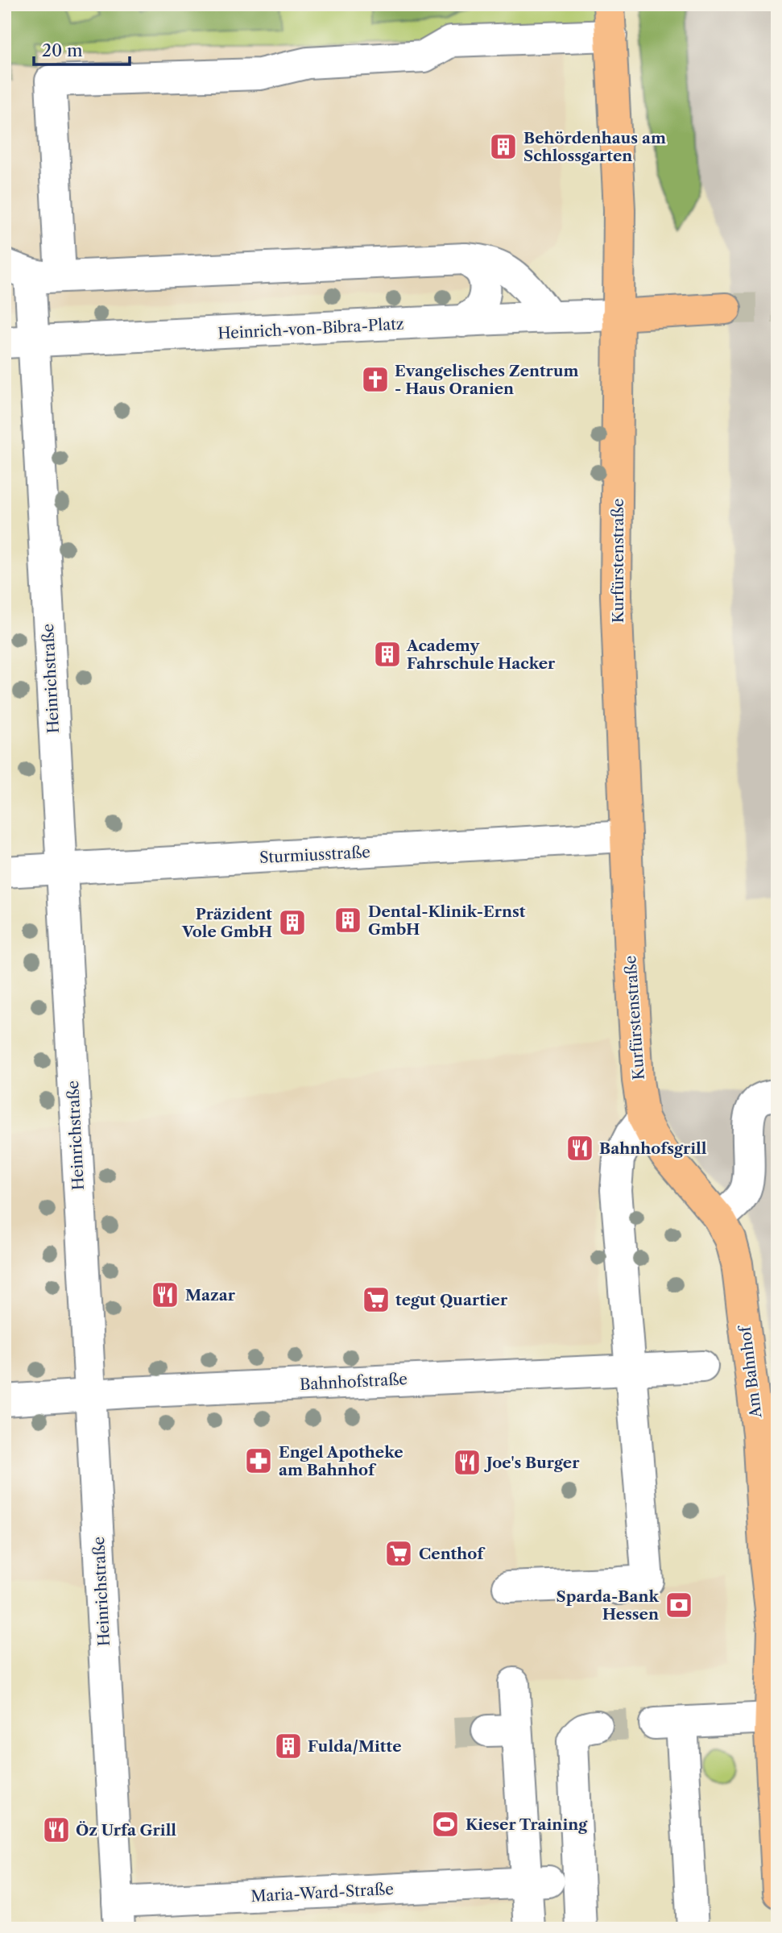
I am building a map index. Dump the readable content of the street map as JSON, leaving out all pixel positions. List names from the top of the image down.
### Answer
{
  "streets": {
    "main road": ["Kurfürstenstraße", "Am Bahnhof"],
    "street": [
      "Heinrich-von-Bibra-Platz",
      "Heinrichstraße",
      "Sturmiusstraße",
      "Bahnhofstraße",
      "Maria-Ward-Straße"
    ]
  },
  "crossings": [
    ["Heinrich-von-Bibra-Platz", "Kurfürstenstraße"],
    ["Heinrich-von-Bibra-Platz", "Heinrichstraße"],
    ["Kurfürstenstraße", "Sturmiusstraße"],
    ["Kurfürstenstraße", "Am Bahnhof"],
    ["Heinrichstraße", "Sturmiusstraße"],
    ["Heinrichstraße", "Bahnhofstraße"],
    ["Heinrichstraße", "Maria-Ward-Straße"]
  ],
  "places": {
    "building": [
      "Behördenhaus am Schlossgarten",
      "Academy Fahrschule Hacker",
      "Dental-Klinik-Ernst GmbH",
      "Präzident Vole GmbH",
      "Fulda/Mitte"
    ],
    "church": ["Evangelisches Zentrum - Haus Oranien"],
    "restaurant": [
      "Bahnhofsgrill",
      "Mazar",
      "Joe's Burger",
      "Öz Urfa Grill"
    ],
    "supermarket": ["tegut Quartier", "Centhof"],
    "pharmacy": ["Engel Apotheke am Bahnhof"],
    "bank": ["Sparda-Bank Hessen"],
    "sports": ["Kieser Training"]
  },
  "scale_bar": "20 m"
}
